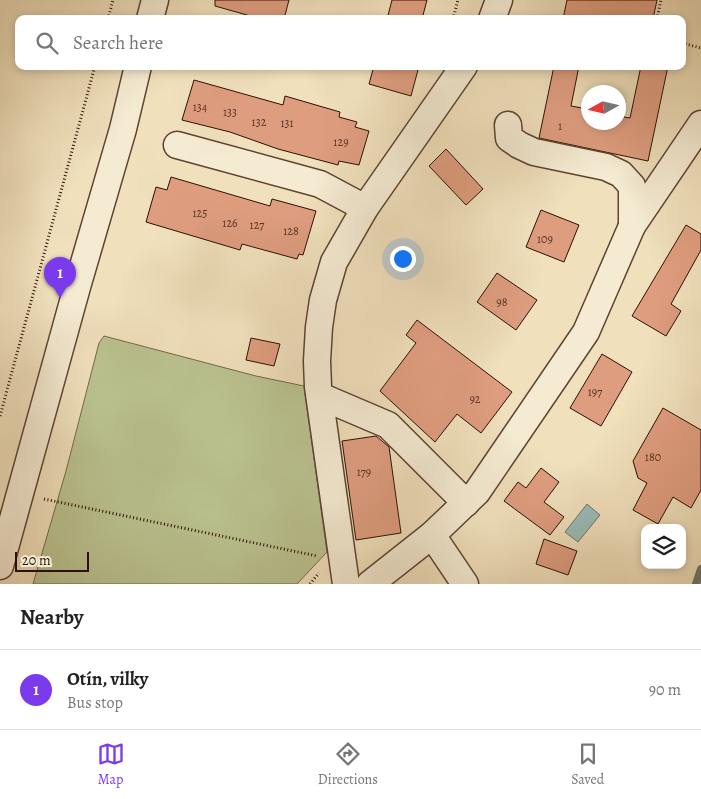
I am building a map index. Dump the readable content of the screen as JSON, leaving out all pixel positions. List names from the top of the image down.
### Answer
{
  "house_numbers": [
    "134",
    "133",
    "132",
    "131",
    "1",
    "129",
    "125",
    "126",
    "127",
    "128",
    "109",
    "98",
    "197",
    "92",
    "180",
    "179"
  ],
  "scale_bar": "20 m",
  "north": "left",
  "page": {
    "search": "Search here",
    "pins": "1",
    "scale": "20 m",
    "heading": "Nearby",
    "list": [
      {
        "mark": "1",
        "name": "Otín, vilky",
        "note": "Bus stop",
        "value": "90 m"
      }
    ],
    "nav": ["Map", "Directions", "Saved"]
  }
}
